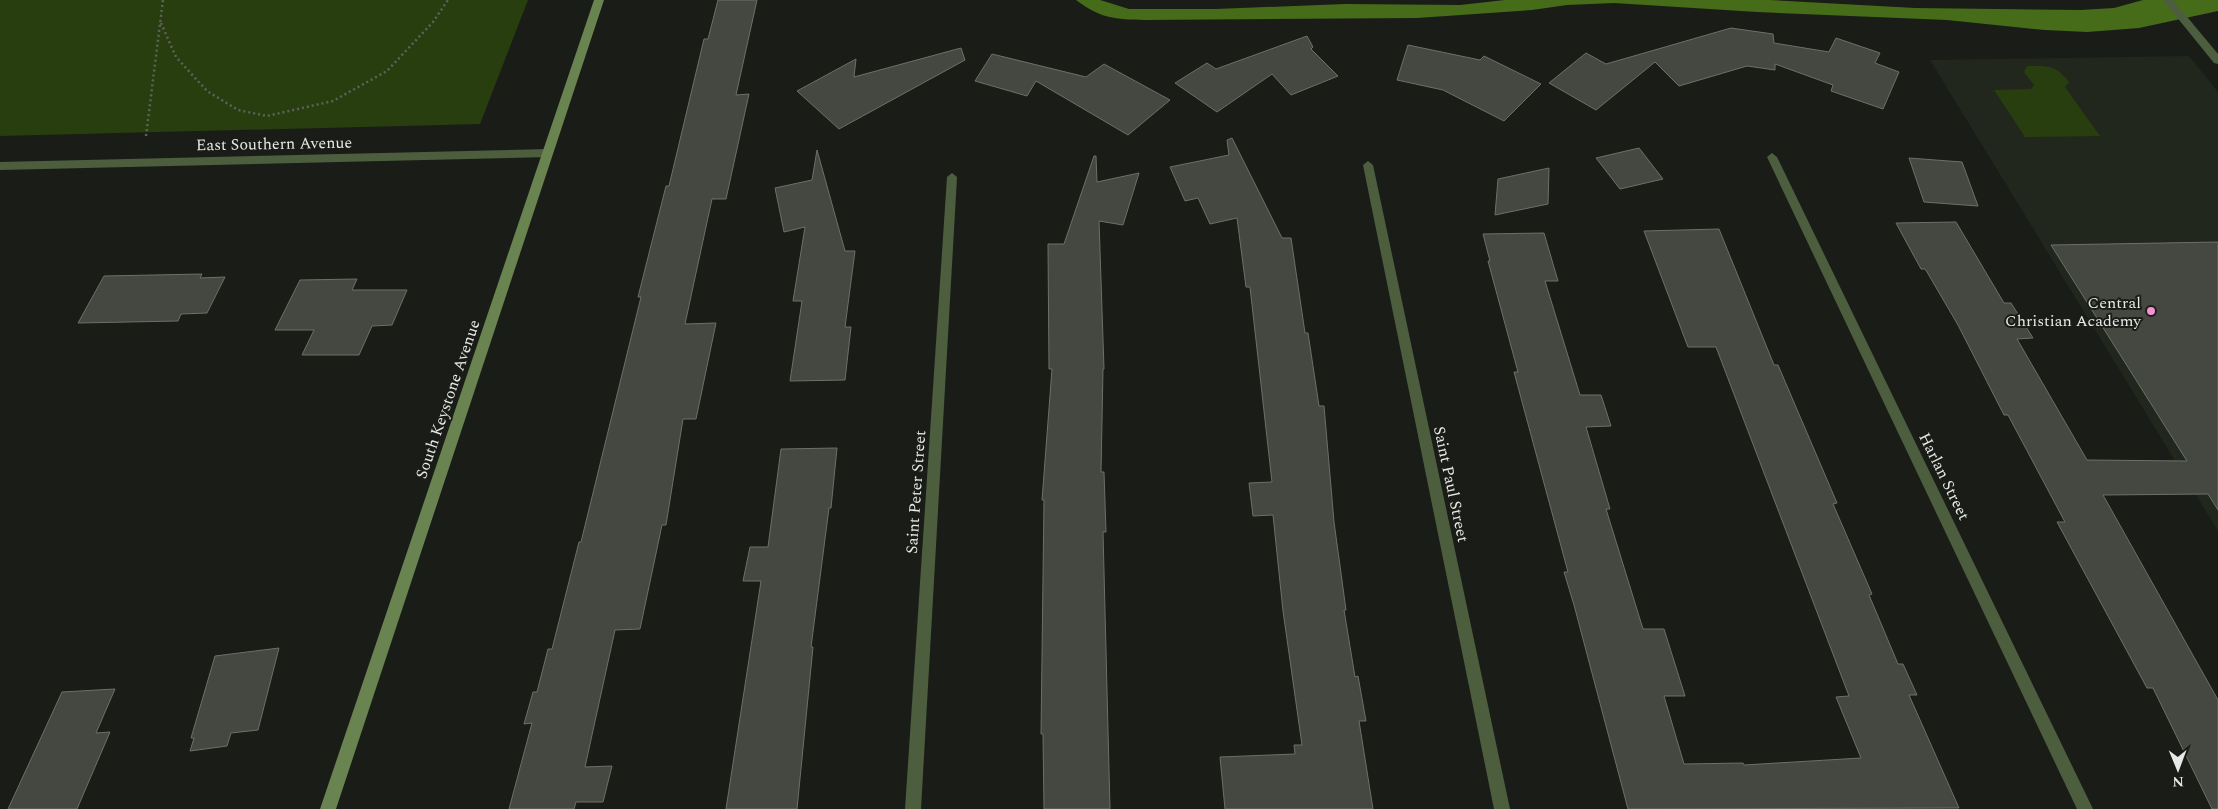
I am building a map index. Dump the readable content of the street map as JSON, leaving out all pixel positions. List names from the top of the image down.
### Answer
{
  "streets": {
    "main road": ["South Keystone Avenue"],
    "street": [
      "East Southern Avenue",
      "Harlan Street",
      "Saint Paul Street",
      "Saint Peter Street"
    ]
  },
  "crossings": [
    ["East Southern Avenue", "South Keystone Avenue"]
  ],
  "places": ["Central Christian Academy"],
  "north": "bottom"
}
